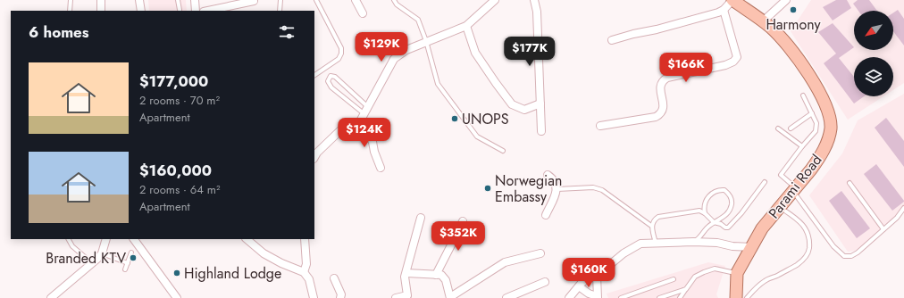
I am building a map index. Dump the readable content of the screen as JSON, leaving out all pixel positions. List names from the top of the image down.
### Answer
{
  "streets": {
    "main road": ["Parami Road"]
  },
  "places": [
    "Harmony",
    "UNOPS",
    "Norwegian Embassy",
    "Branded KTV",
    "Highland Lodge"
  ],
  "north": "bottom left",
  "page": {
    "heading": "6 homes",
    "price": [
      "$129K",
      "$177K",
      "$166K",
      "$124K",
      "$352K",
      "$160K"
    ],
    "list": [
      {
        "name": "$177,000",
        "note": "2 rooms · 70 m² · Apartment"
      },
      {
        "name": "$160,000",
        "note": "2 rooms · 64 m² · Apartment"
      }
    ]
  }
}
